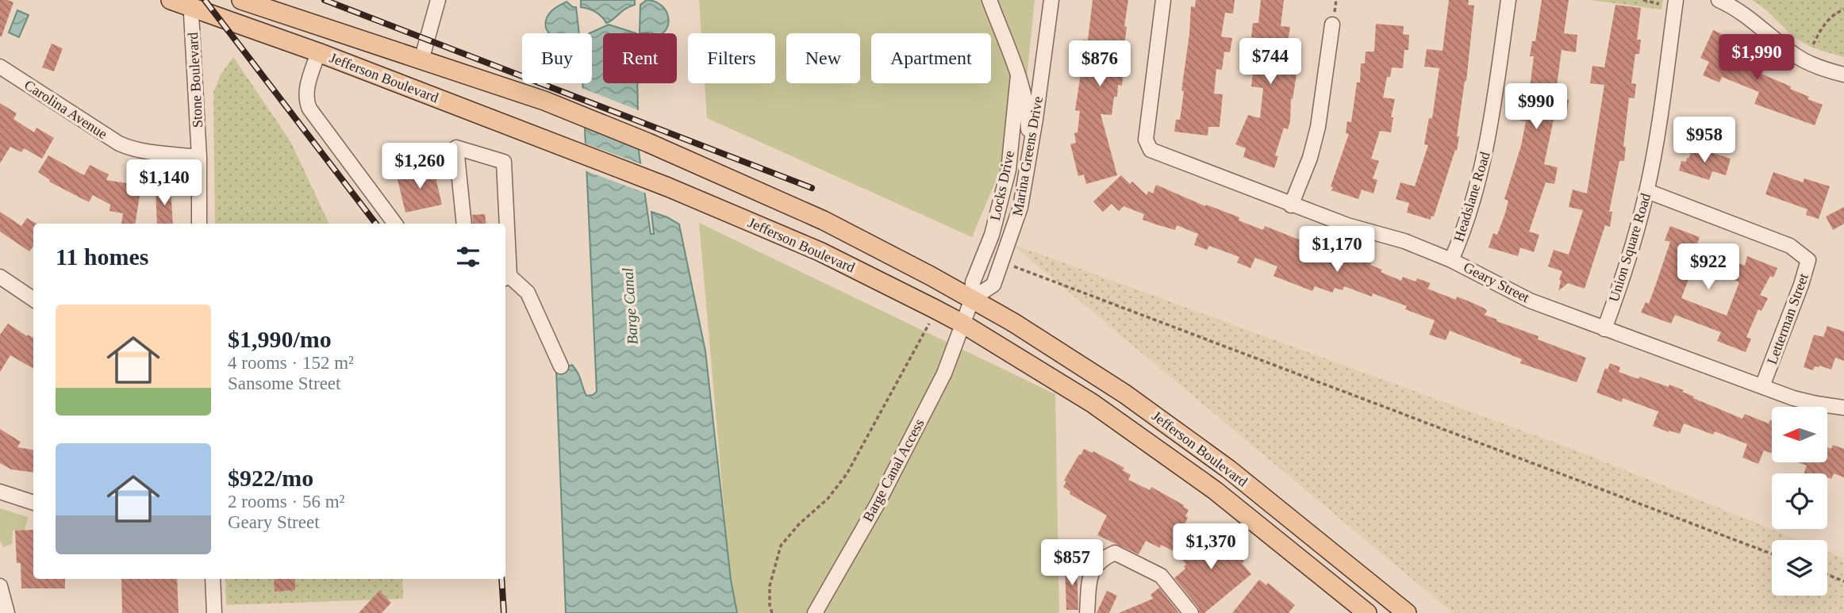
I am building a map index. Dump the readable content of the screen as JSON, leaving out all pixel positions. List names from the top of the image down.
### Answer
{
  "streets": {
    "main road": ["Jefferson Boulevard"],
    "street": [
      "Stone Boulevard",
      "Carolina Avenue",
      "Marina Greens Drive",
      "Locks Drive",
      "Headslane Road",
      "Union Square Road",
      "Geary Street",
      "Letterman Street",
      "Barge Canal Access"
    ]
  },
  "crossings": [
    ["Jefferson Boulevard", "Stone Boulevard"],
    ["Jefferson Boulevard", "Marina Greens Drive"],
    ["Jefferson Boulevard", "Locks Drive"],
    ["Jefferson Boulevard", "Barge Canal Access"],
    ["Stone Boulevard", "Carolina Avenue"],
    ["Marina Greens Drive", "Locks Drive"],
    ["Locks Drive", "Barge Canal Access"],
    ["Headslane Road", "Geary Street"],
    ["Union Square Road", "Geary Street"],
    ["Union Square Road", "Letterman Street"],
    ["Geary Street", "Letterman Street"]
  ],
  "water": ["Barge Canal"],
  "north": "left",
  "page": {
    "chip": [
      "Buy",
      "Rent",
      "Filters",
      "New",
      "Apartment"
    ],
    "price": [
      "$1,990",
      "$744",
      "$876",
      "$990",
      "$958",
      "$1,260",
      "$1,140",
      "$1,170",
      "$922",
      "$1,370",
      "$857"
    ],
    "heading": "11 homes",
    "list": [
      {
        "name": "$1,990/mo",
        "note": "4 rooms · 152 m² · Sansome Street"
      },
      {
        "name": "$922/mo",
        "note": "2 rooms · 56 m² · Geary Street"
      }
    ]
  }
}
